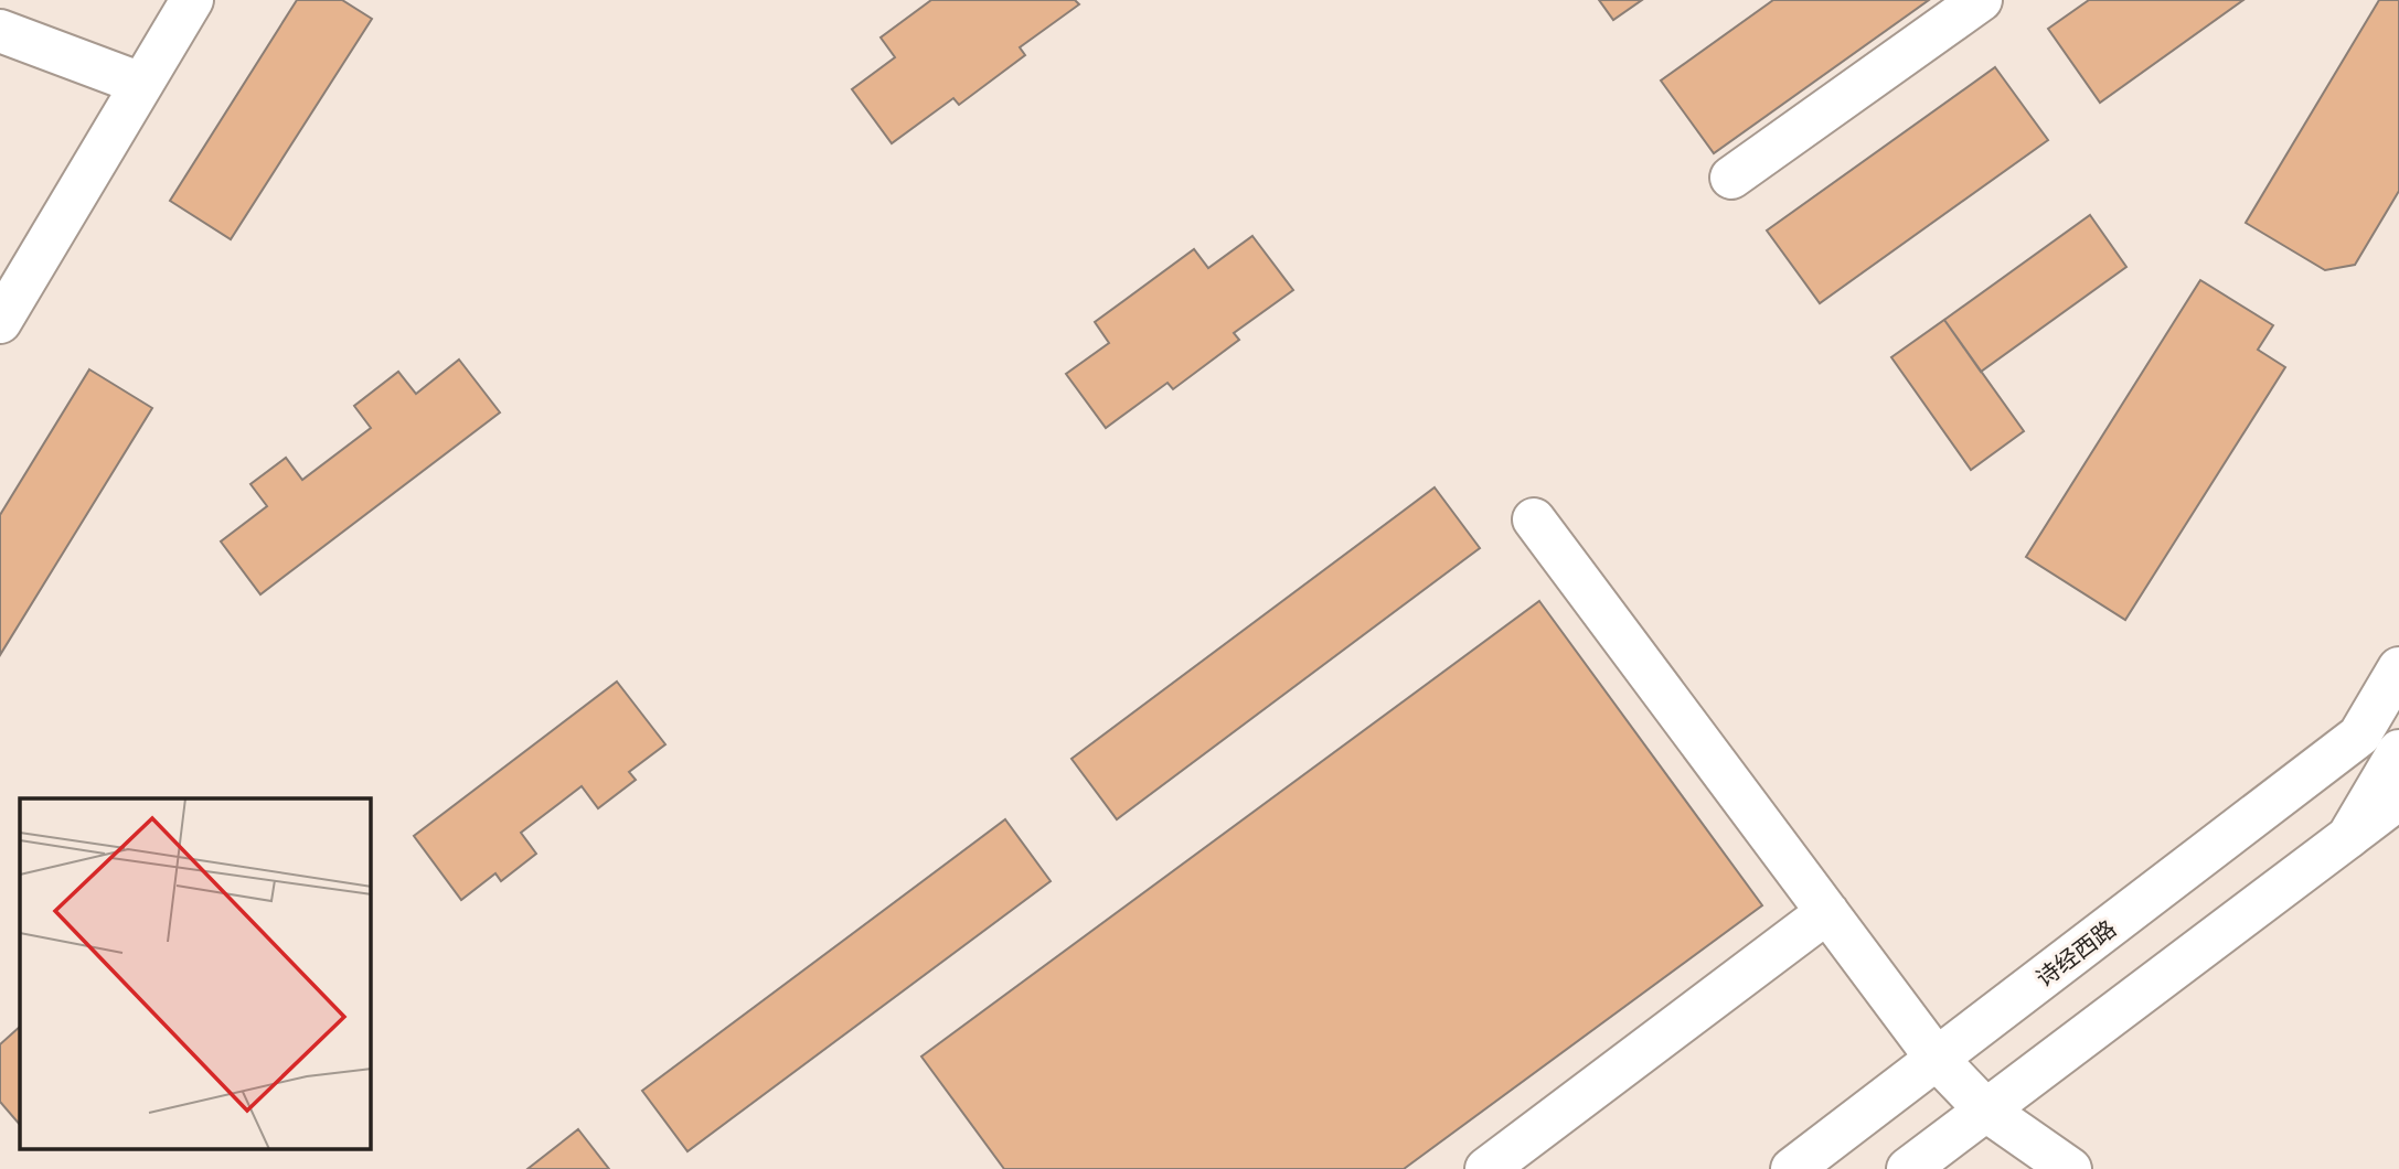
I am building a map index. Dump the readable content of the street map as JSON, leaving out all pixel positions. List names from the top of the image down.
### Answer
{
  "streets": {
    "main road": ["诗经西路"]
  }
}
